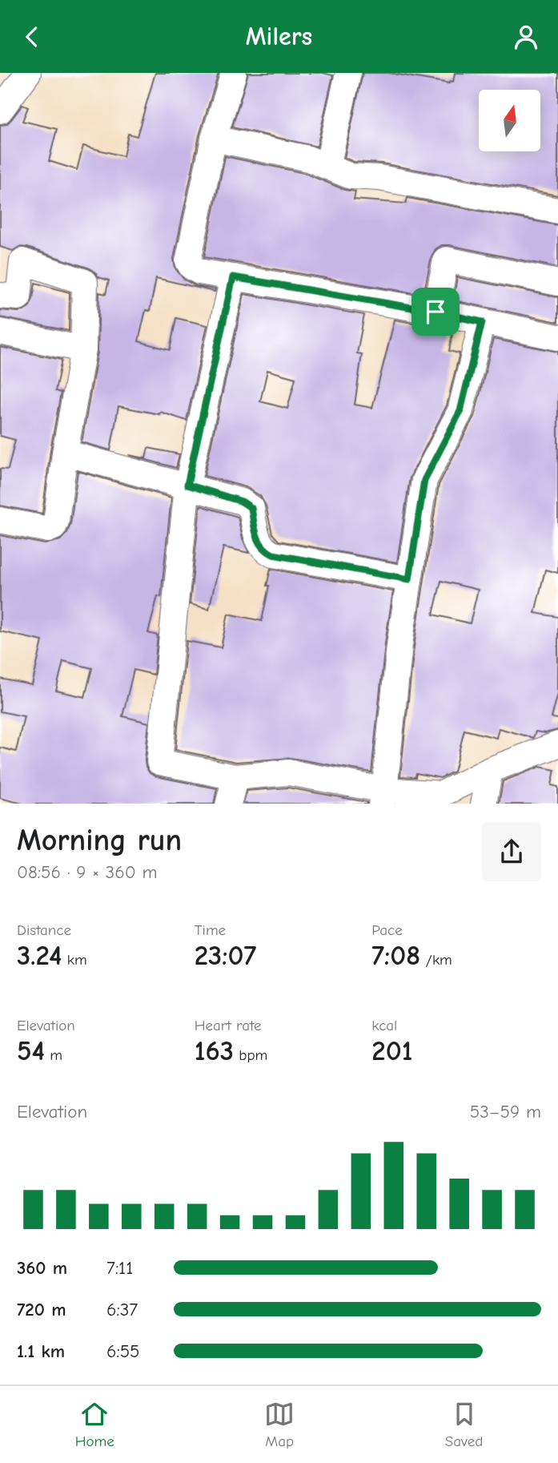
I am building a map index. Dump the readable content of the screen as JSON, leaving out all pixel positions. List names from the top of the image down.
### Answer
{
  "north": "top",
  "page": {
    "header": "Milers",
    "heading": ["Morning run", "08:56 · 9 × 360 m"],
    "stats": [
      ["Distance", "3.24 km"],
      ["Time", "23:07"],
      ["Pace", "7:08 /km"],
      ["Elevation", "54 m"],
      ["Heart rate", "163 bpm"],
      ["kcal", "201"]
    ],
    "chart": ["Elevation", "53–59 m"],
    "list": [
      {
        "name": "360 m",
        "note": "7:11"
      },
      {
        "name": "720 m",
        "note": "6:37"
      },
      {
        "name": "1.1 km",
        "note": "6:55"
      }
    ],
    "tabs": ["Home", "Map", "Saved"]
  }
}
